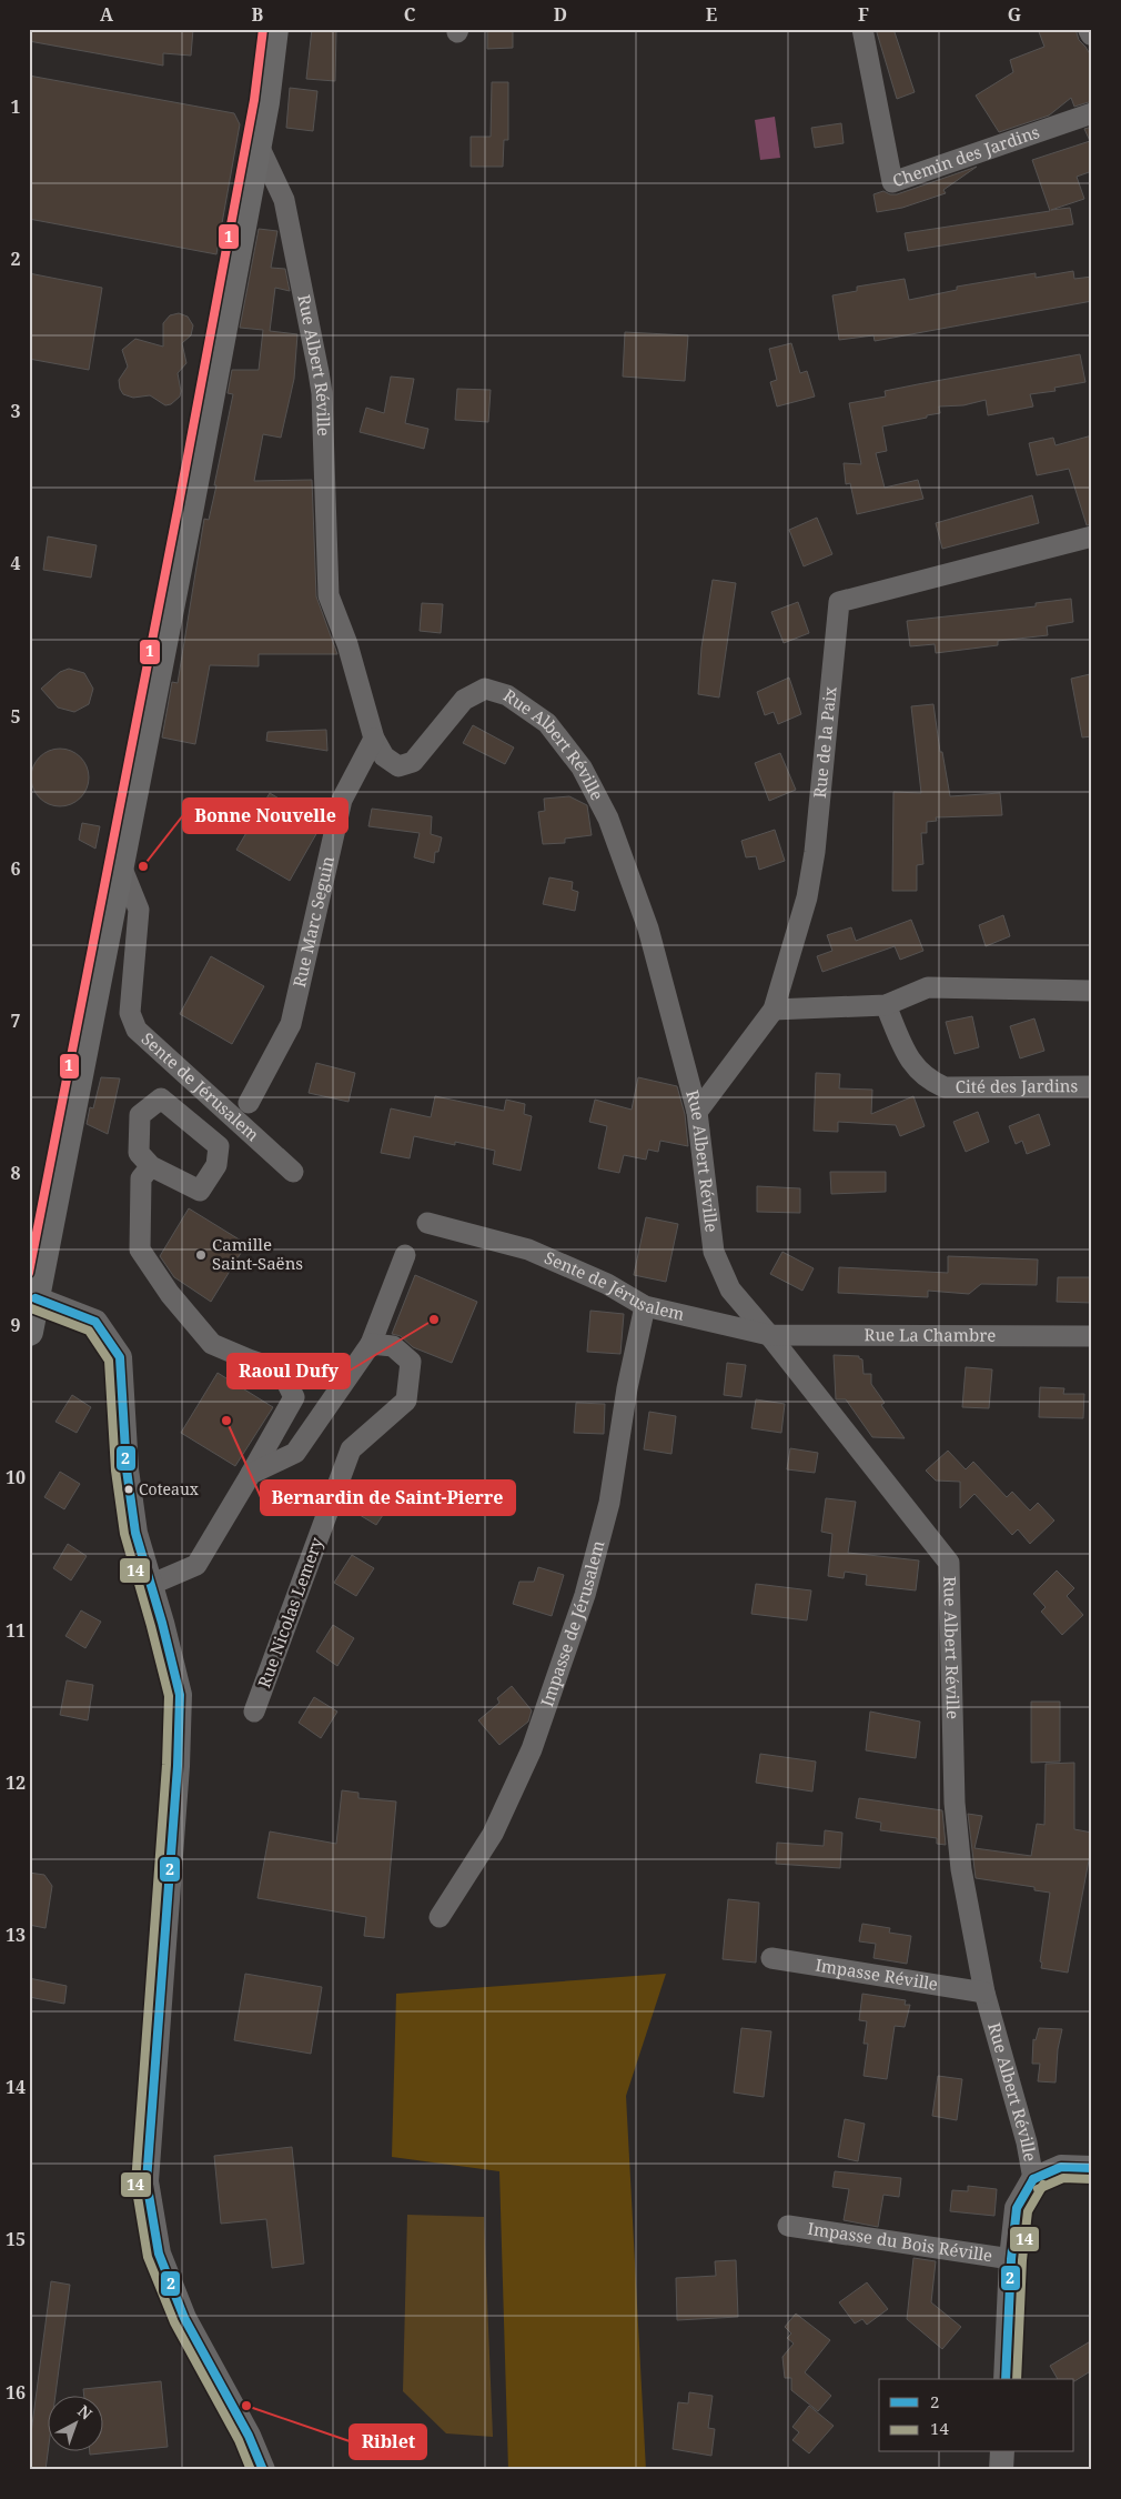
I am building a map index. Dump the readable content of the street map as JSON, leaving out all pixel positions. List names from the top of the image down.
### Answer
{
  "streets": {
    "street": [
      "Chemin des Jardins",
      "Rue Albert Réville",
      "Rue de la Paix",
      "Rue Marc Seguin",
      "Sente de Jérusalem",
      "Cité des Jardins",
      "Rue La Chambre",
      "Rue Nicolas Lemery",
      "Impasse de Jérusalem",
      "Impasse Réville",
      "Impasse du Bois Réville"
    ]
  },
  "crossings": [
    ["Rue Albert Réville", "Rue de la Paix"],
    ["Rue Albert Réville", "Rue Marc Seguin"],
    ["Rue Albert Réville", "Sente de Jérusalem"],
    ["Rue Albert Réville", "Rue La Chambre"],
    ["Rue Albert Réville", "Impasse Réville"],
    ["Rue Albert Réville", "Impasse du Bois Réville"],
    ["Sente de Jérusalem", "Rue La Chambre"],
    ["Sente de Jérusalem", "Impasse de Jérusalem"]
  ],
  "places": [
    "Bonne Nouvelle",
    "Camille Saint-Saëns",
    "Raoul Dufy",
    "Bernardin de Saint-Pierre",
    "Coteaux",
    "Riblet"
  ],
  "lines": ["transit line 1", "transit line 2", "transit line 14"],
  "legend": ["2", "14"],
  "north": "top right",
  "grid": {
    "columns": [
      "A",
      "B",
      "C",
      "D",
      "E",
      "F",
      "G"
    ],
    "rows": [
      "1",
      "2",
      "3",
      "4",
      "5",
      "6",
      "7",
      "8",
      "9",
      "10",
      "11",
      "12",
      "13",
      "14",
      "15",
      "16"
    ]
  }
}
